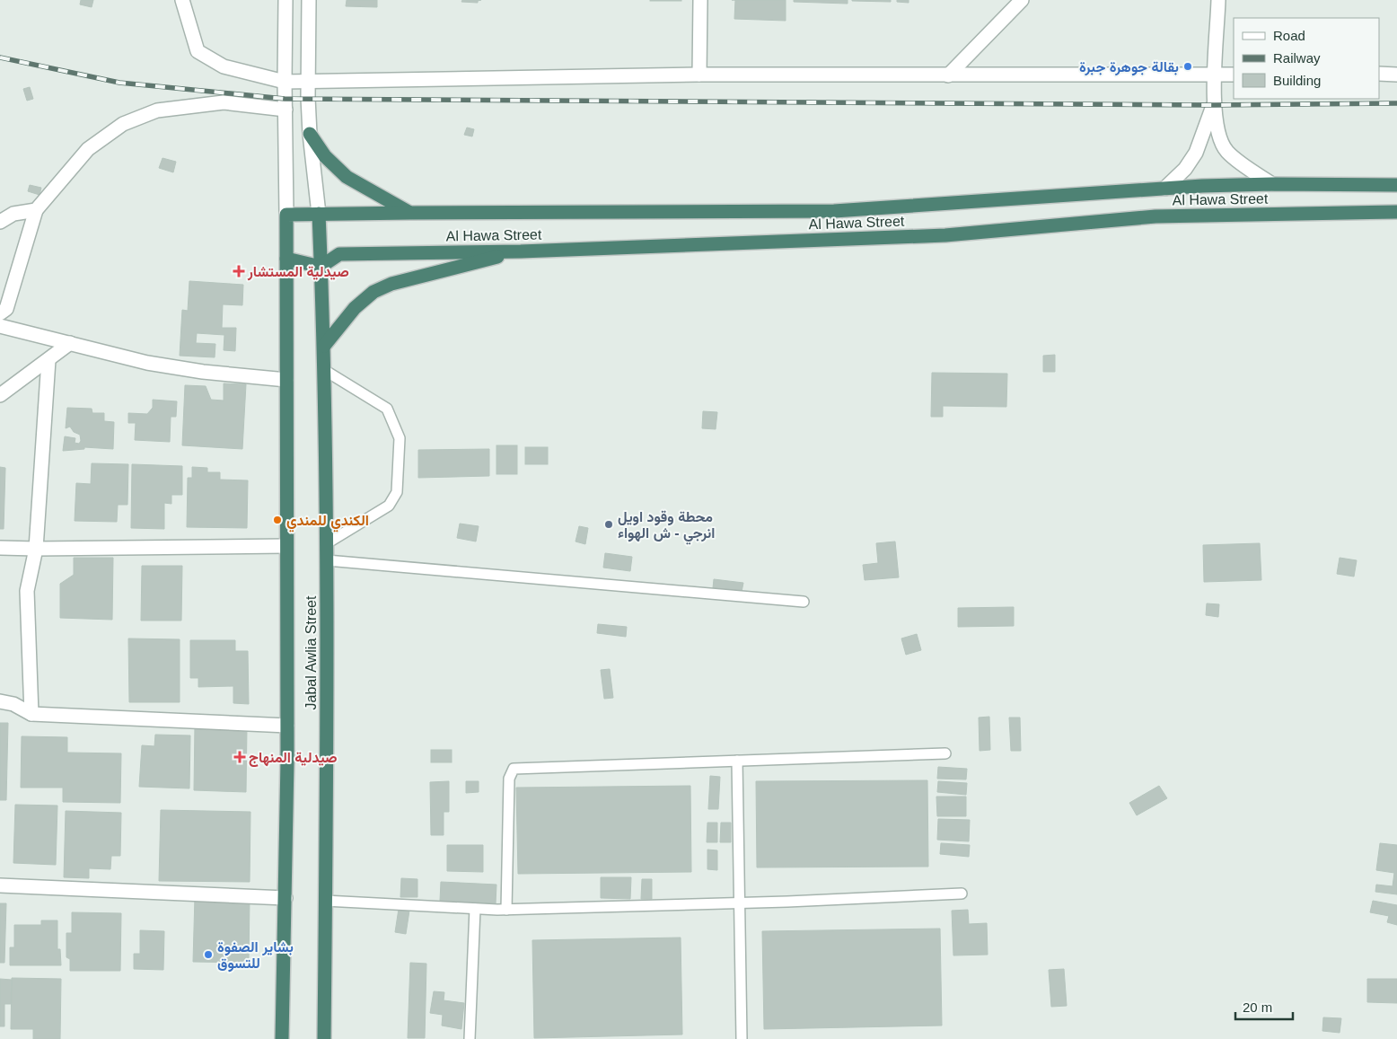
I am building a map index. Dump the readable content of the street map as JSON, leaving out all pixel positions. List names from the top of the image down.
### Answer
{
  "streets": {
    "highway": ["Al Hawa Street", "Jabal Awlia Street"]
  },
  "crossings": [
    ["Al Hawa Street", "Jabal Awlia Street"]
  ],
  "places": {
    "other": [
      "بقالة جوهرة جبرة",
      "الكندي للمندي",
      "محطة وقود اويل انرجي - ش الهواء",
      "بشاير الصفوة للتسوق"
    ],
    "health": ["صيدلية المستشار", "صيدلية المنهاج"]
  },
  "legend": ["Road", "Railway", "Building"],
  "scale_bar": "20 m"
}
